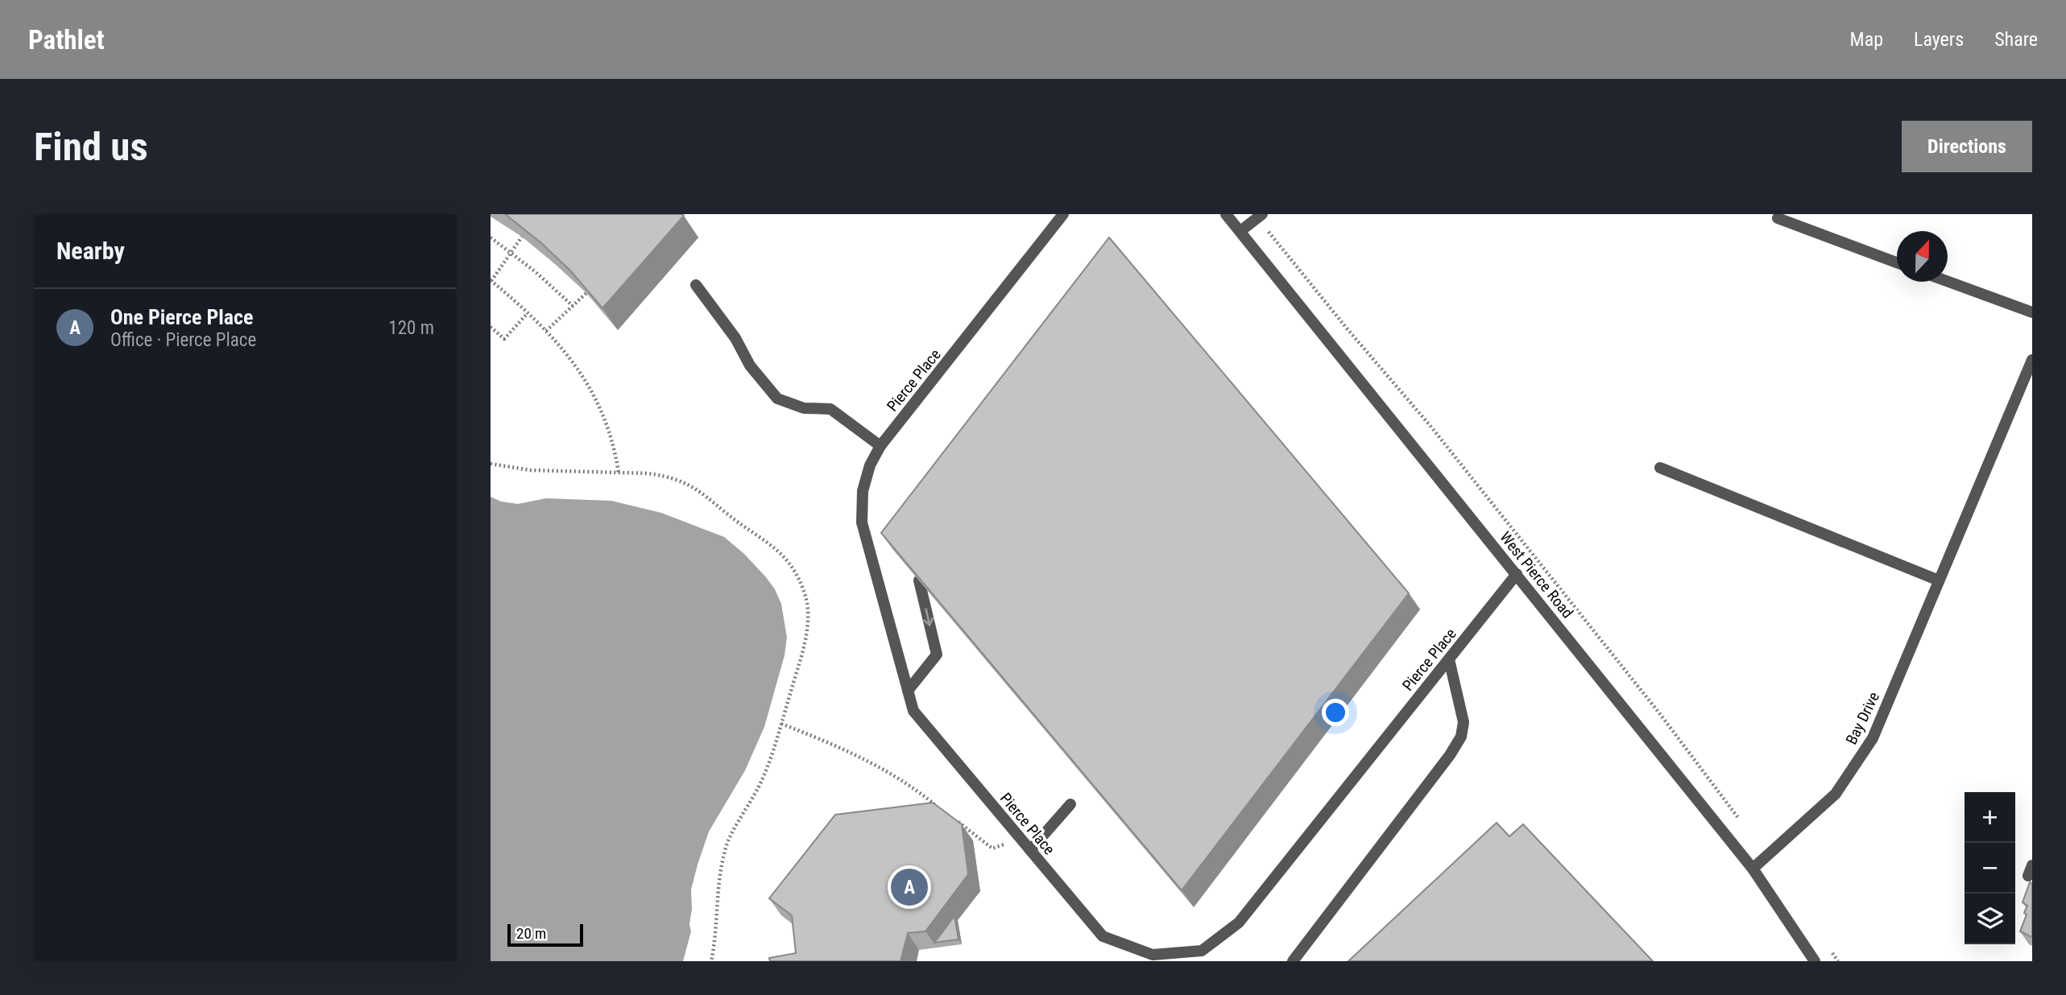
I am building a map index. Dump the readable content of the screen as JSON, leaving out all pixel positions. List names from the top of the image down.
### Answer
{
  "streets": {
    "street": ["Pierce Place", "West Pierce Road", "Bay Drive"]
  },
  "crossings": [
    ["Pierce Place", "West Pierce Road"],
    ["West Pierce Road", "Bay Drive"]
  ],
  "scale_bar": "20 m",
  "north": "top",
  "page": {
    "header": "Pathlet",
    "nav": ["Map", "Layers", "Share"],
    "buttons": "Directions",
    "title": "Find us",
    "heading": "Nearby",
    "list": [
      {
        "mark": "A",
        "name": "One Pierce Place",
        "note": "Office · Pierce Place",
        "value": "120 m"
      }
    ],
    "map_buttons": ["+", "−"],
    "pins": "A",
    "scale": "20 m"
  }
}
